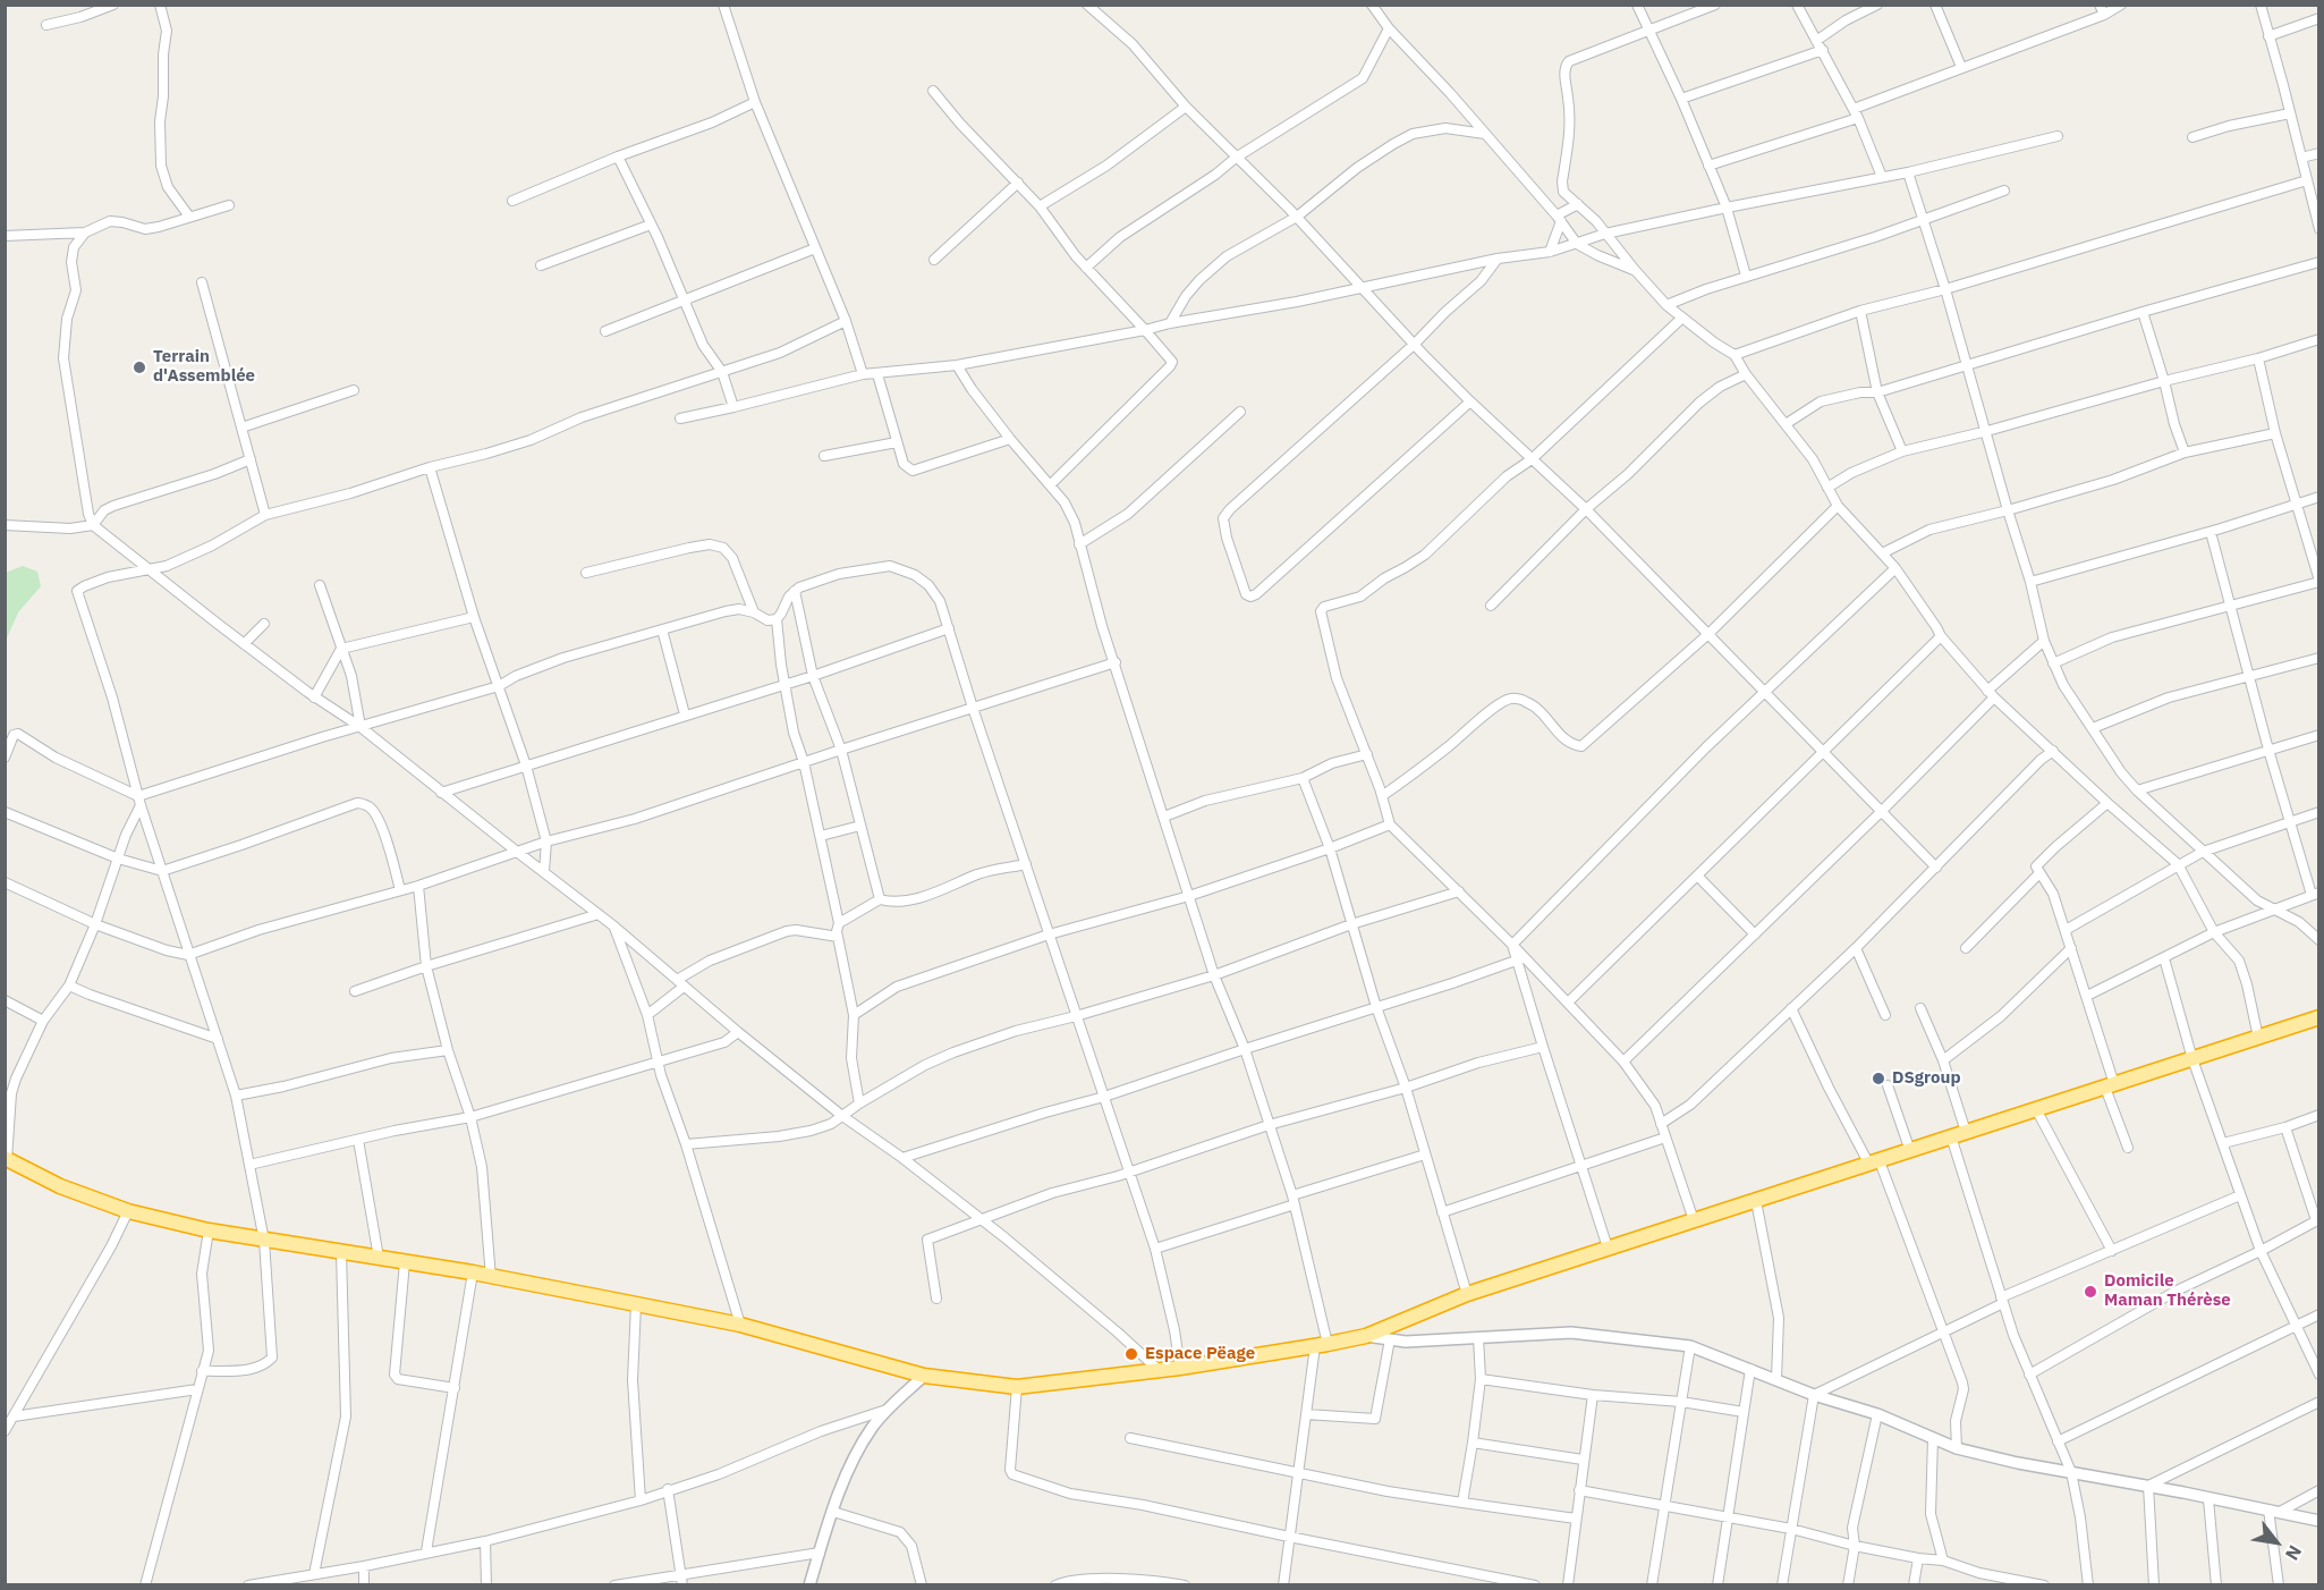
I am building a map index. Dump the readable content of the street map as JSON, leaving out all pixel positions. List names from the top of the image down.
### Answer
{
  "places": [
    "Terrain d'Assemblée",
    "DSgroup",
    "Domicile Maman Thérèse",
    "Espace Pëage"
  ],
  "north": "bottom right"
}
